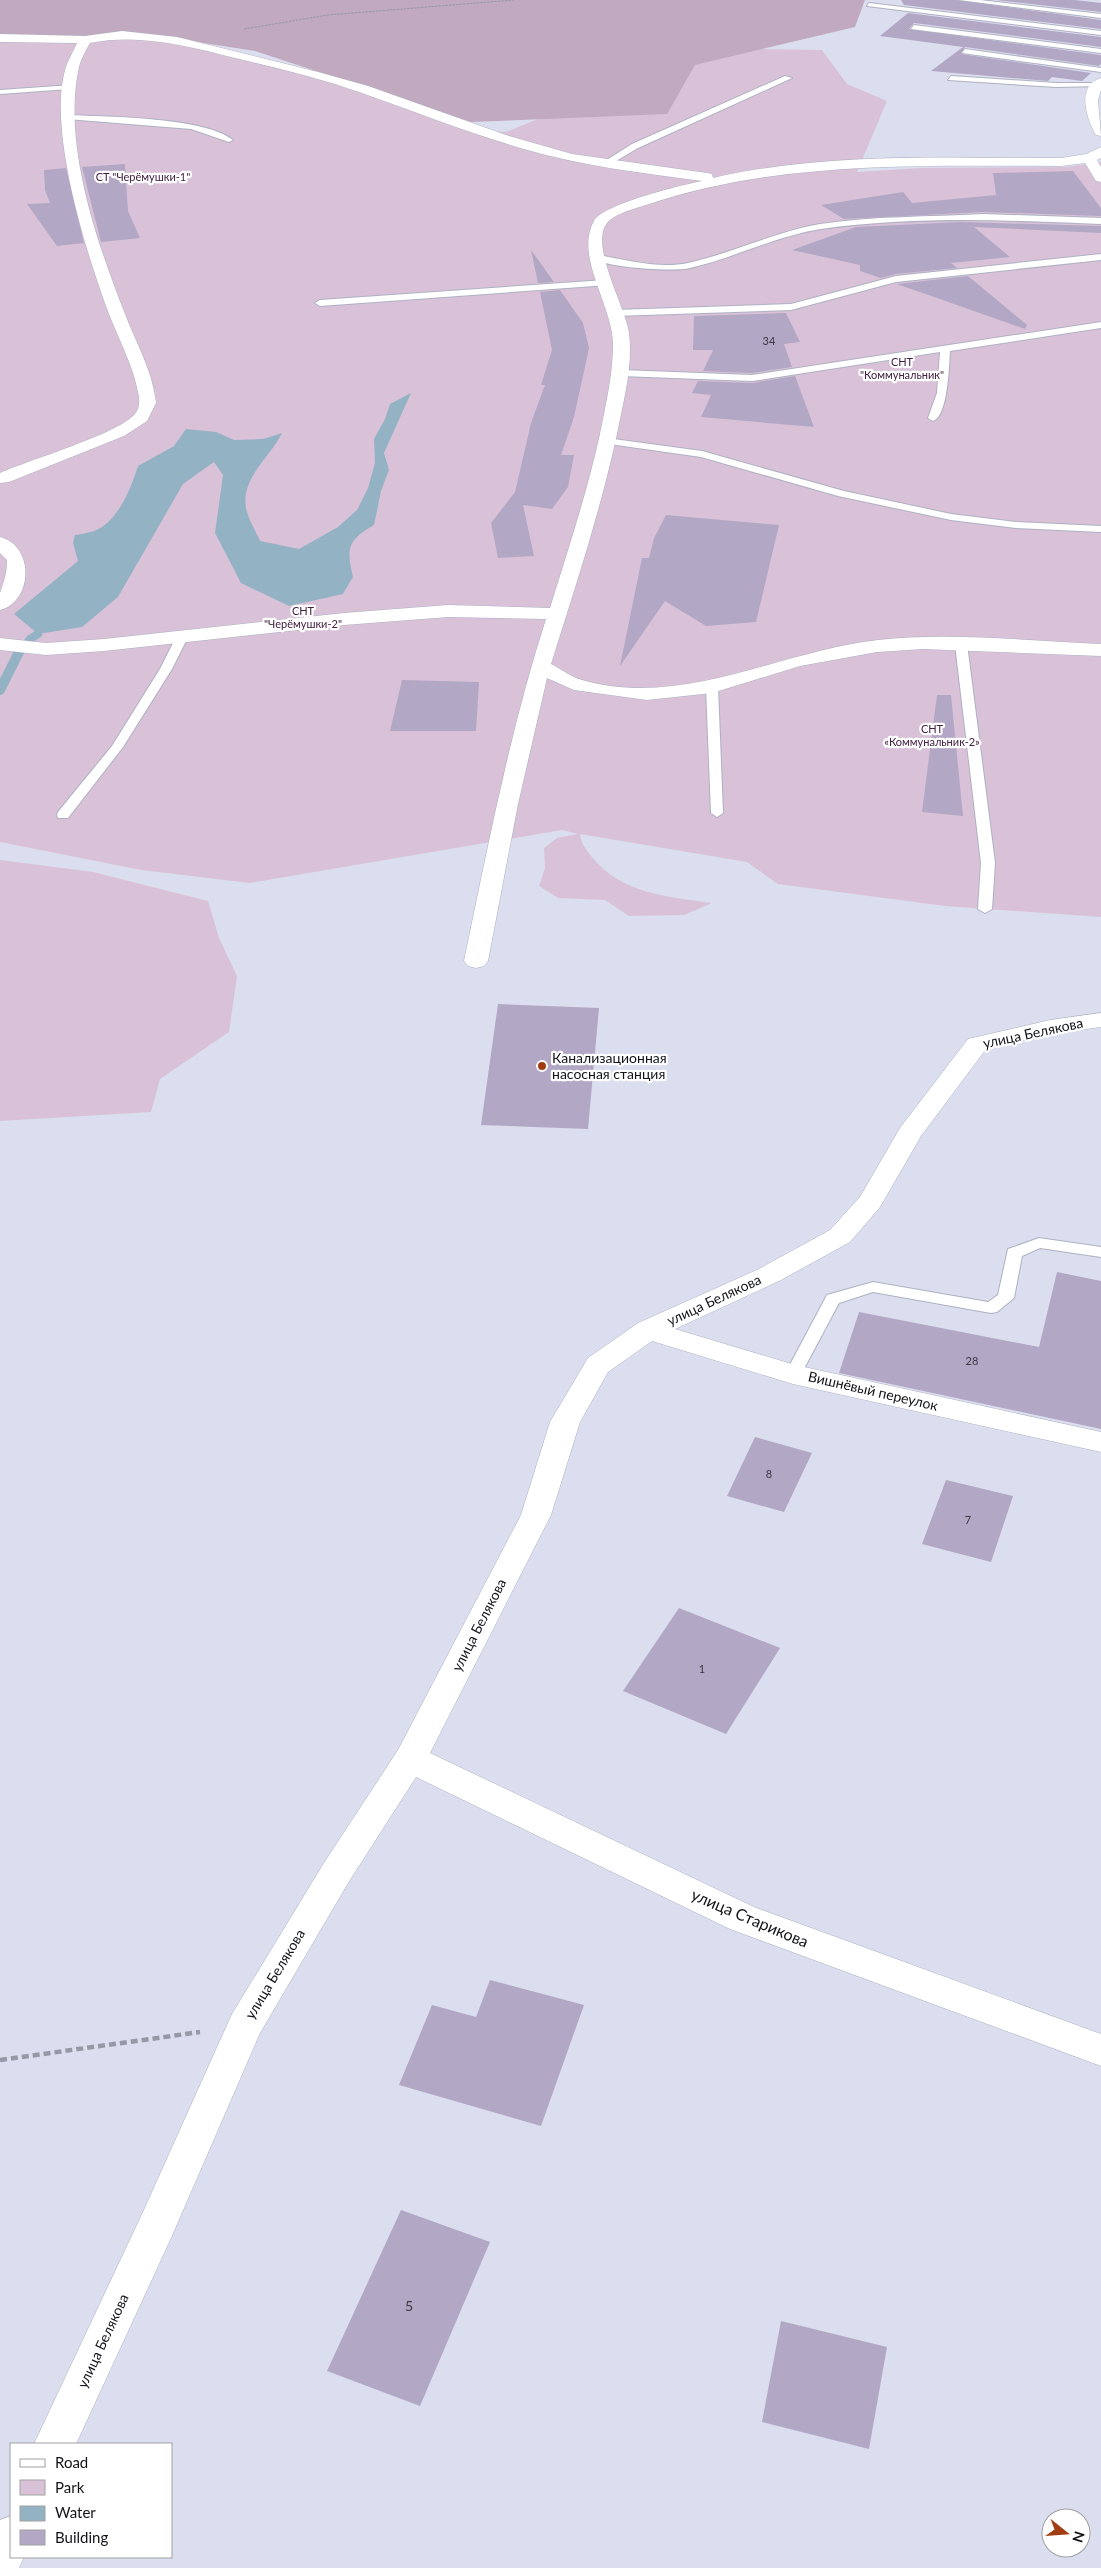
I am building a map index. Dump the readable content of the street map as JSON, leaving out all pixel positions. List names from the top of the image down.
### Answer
{
  "streets": {
    "street": ["улица Белякова", "Вишнёвый переулок", "улица Старикова"]
  },
  "crossings": [
    ["улица Белякова", "Вишнёвый переулок"],
    ["улица Белякова", "улица Старикова"]
  ],
  "parks": [
    "СТ \"Черёмушки-1\"",
    "СНТ \"Коммунальник\"",
    "СНТ \"Черёмушки-2\"",
    "СНТ «Коммунальник-2»"
  ],
  "places": ["Канализационная насосная станция"],
  "house_numbers": [
    "34",
    "28",
    "8",
    "7",
    "1",
    "5"
  ],
  "legend": [
    "Road",
    "Park",
    "Water",
    "Building"
  ],
  "north": "right"
}
